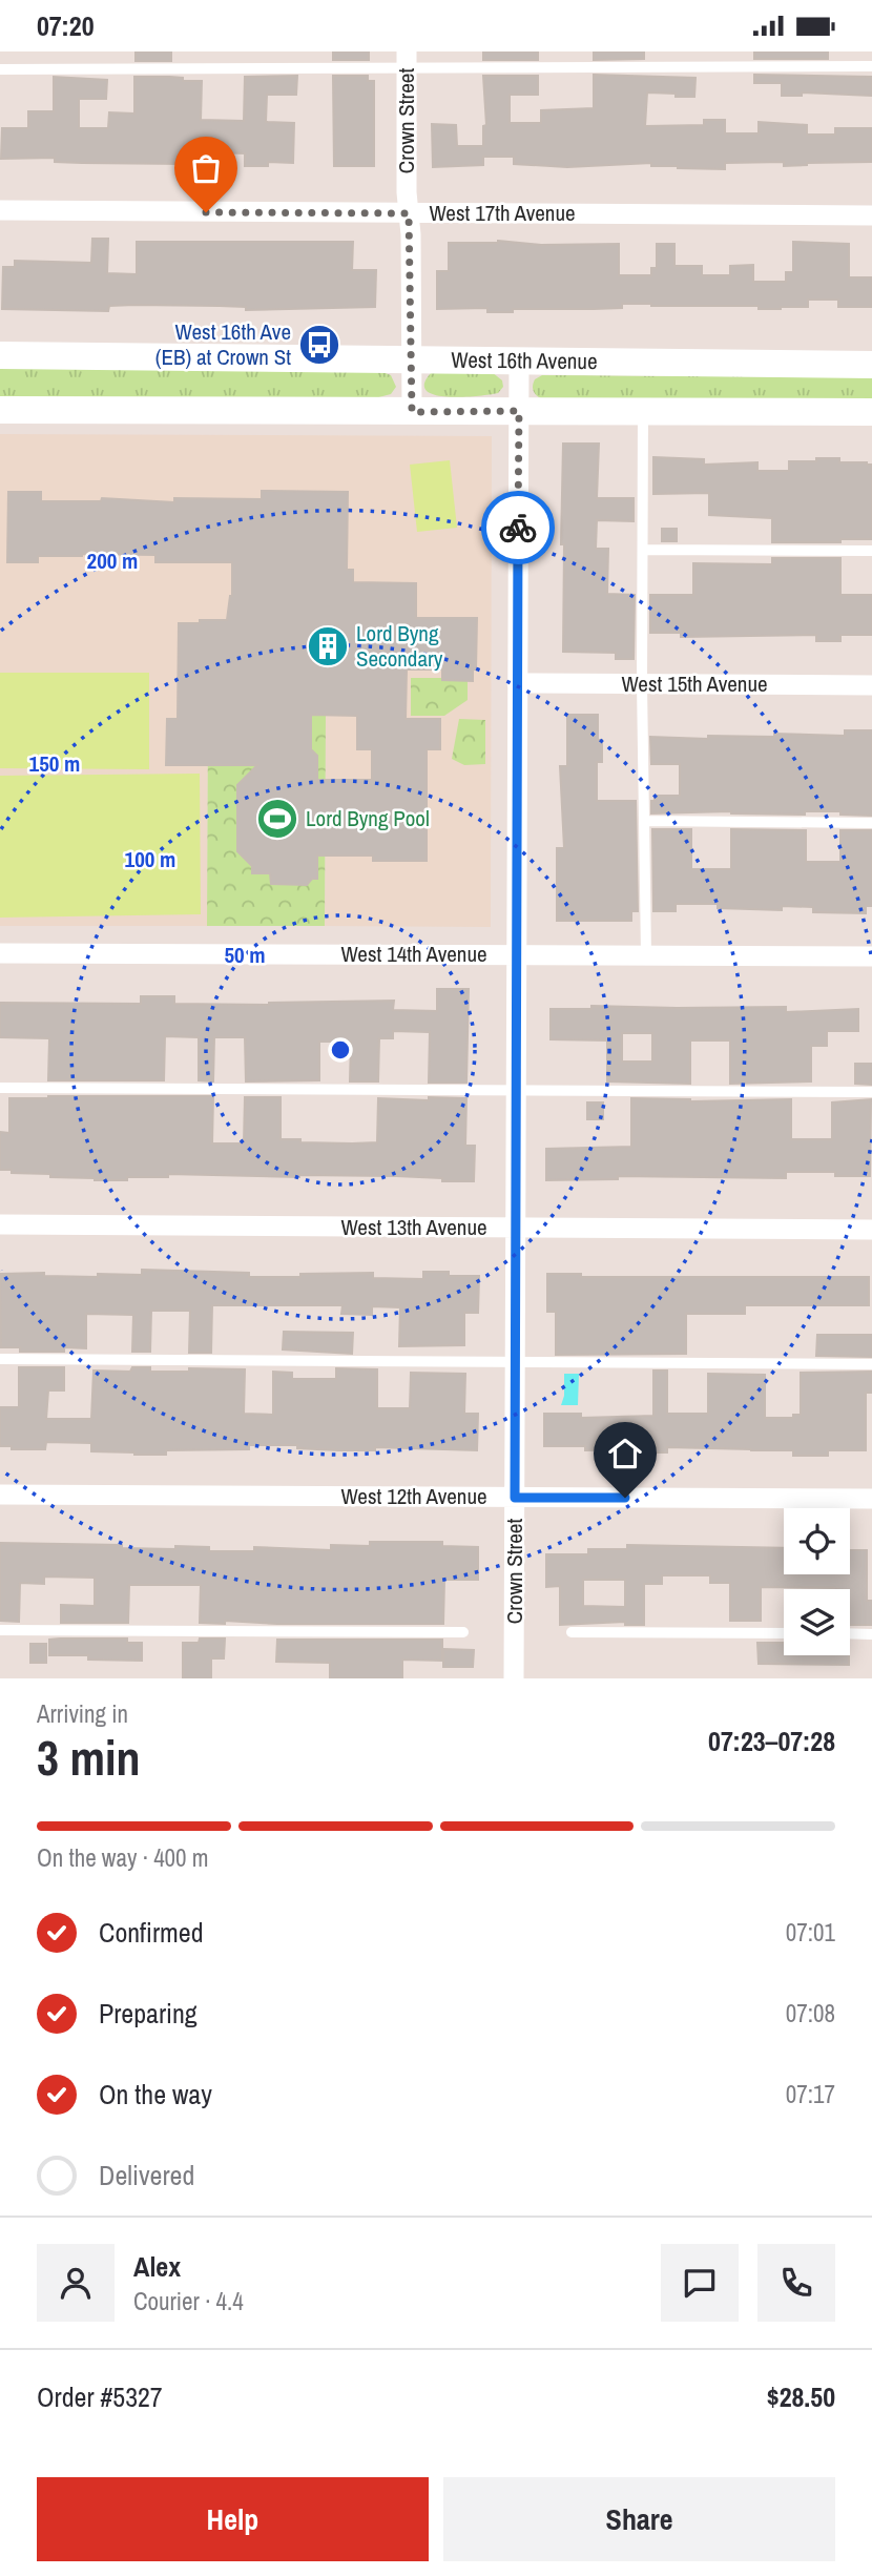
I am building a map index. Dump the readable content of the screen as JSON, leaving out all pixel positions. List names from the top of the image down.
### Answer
{
  "streets": {
    "main road": ["West 16th Avenue"],
    "street": [
      "Crown Street",
      "West 17th Avenue",
      "West 15th Avenue",
      "West 14th Avenue",
      "West 13th Avenue",
      "West 12th Avenue"
    ]
  },
  "crossings": [
    ["Crown Street", "West 17th Avenue"],
    ["Crown Street", "West 16th Avenue"],
    ["Crown Street", "West 15th Avenue"],
    ["Crown Street", "West 14th Avenue"],
    ["Crown Street", "West 13th Avenue"],
    ["Crown Street", "West 12th Avenue"]
  ],
  "places": {
    "bus stop": ["West 16th Ave (EB) at Crown St"],
    "building": ["Lord Byng Secondary"],
    "sports": ["Lord Byng Pool"]
  },
  "page": {
    "status": "07:20",
    "heading": ["3 min", "Arriving in", "07:23–07:28"],
    "panel": [
      "Alex",
      "Courier · 4.4",
      "Order #5327",
      "$28.50"
    ],
    "bar": "On the way · 400 m",
    "list": [
      ["Confirmed", "07:01"],
      ["Preparing", "07:08"],
      ["On the way", "07:17"],
      "Delivered"
    ],
    "buttons": ["Help", "Share"]
  },
  "rings": [
    "200 m",
    "150 m",
    "100 m",
    "50 m"
  ]
}
